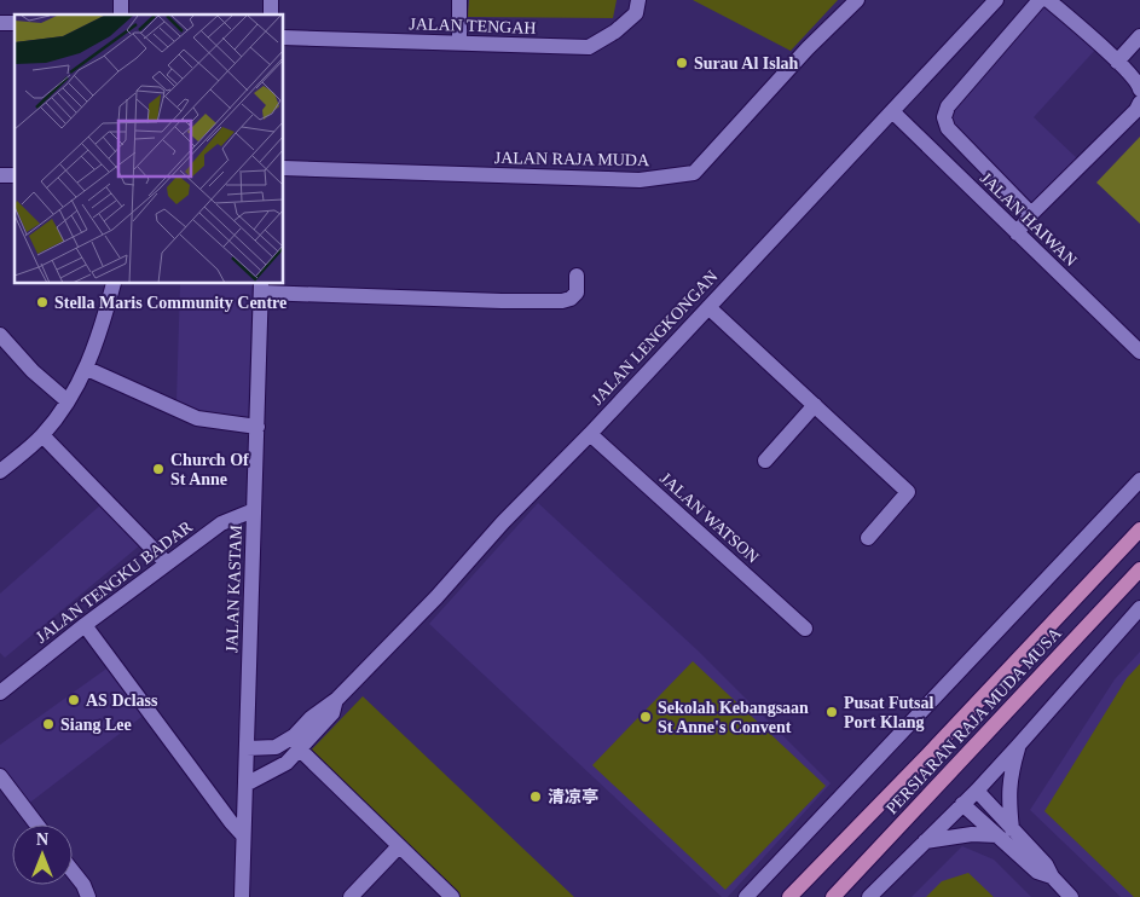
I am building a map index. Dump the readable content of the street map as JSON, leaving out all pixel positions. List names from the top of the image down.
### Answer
{
  "streets": {
    "main road": ["PERSIARAN RAJA MUDA MUSA"],
    "street": [
      "JALAN TENGAH",
      "JALAN RAJA MUDA",
      "JALAN HAIWAN",
      "JALAN LENGKONGAN",
      "JALAN WATSON",
      "JALAN TENGKU BADAR",
      "JALAN KASTAM"
    ]
  },
  "crossings": [
    ["JALAN HAIWAN", "JALAN LENGKONGAN"],
    ["JALAN LENGKONGAN", "JALAN WATSON"],
    ["JALAN LENGKONGAN", "JALAN KASTAM"],
    ["JALAN TENGKU BADAR", "JALAN KASTAM"]
  ],
  "places": [
    "Surau Al Islah",
    "Stella Maris Community Centre",
    "Church Of St Anne",
    "AS Dclass",
    "Pusat Futsal Port Klang",
    "Sekolah Kebangsaan St Anne's Convent",
    "Siang Lee",
    "清凉亭"
  ],
  "north": "top"
}
